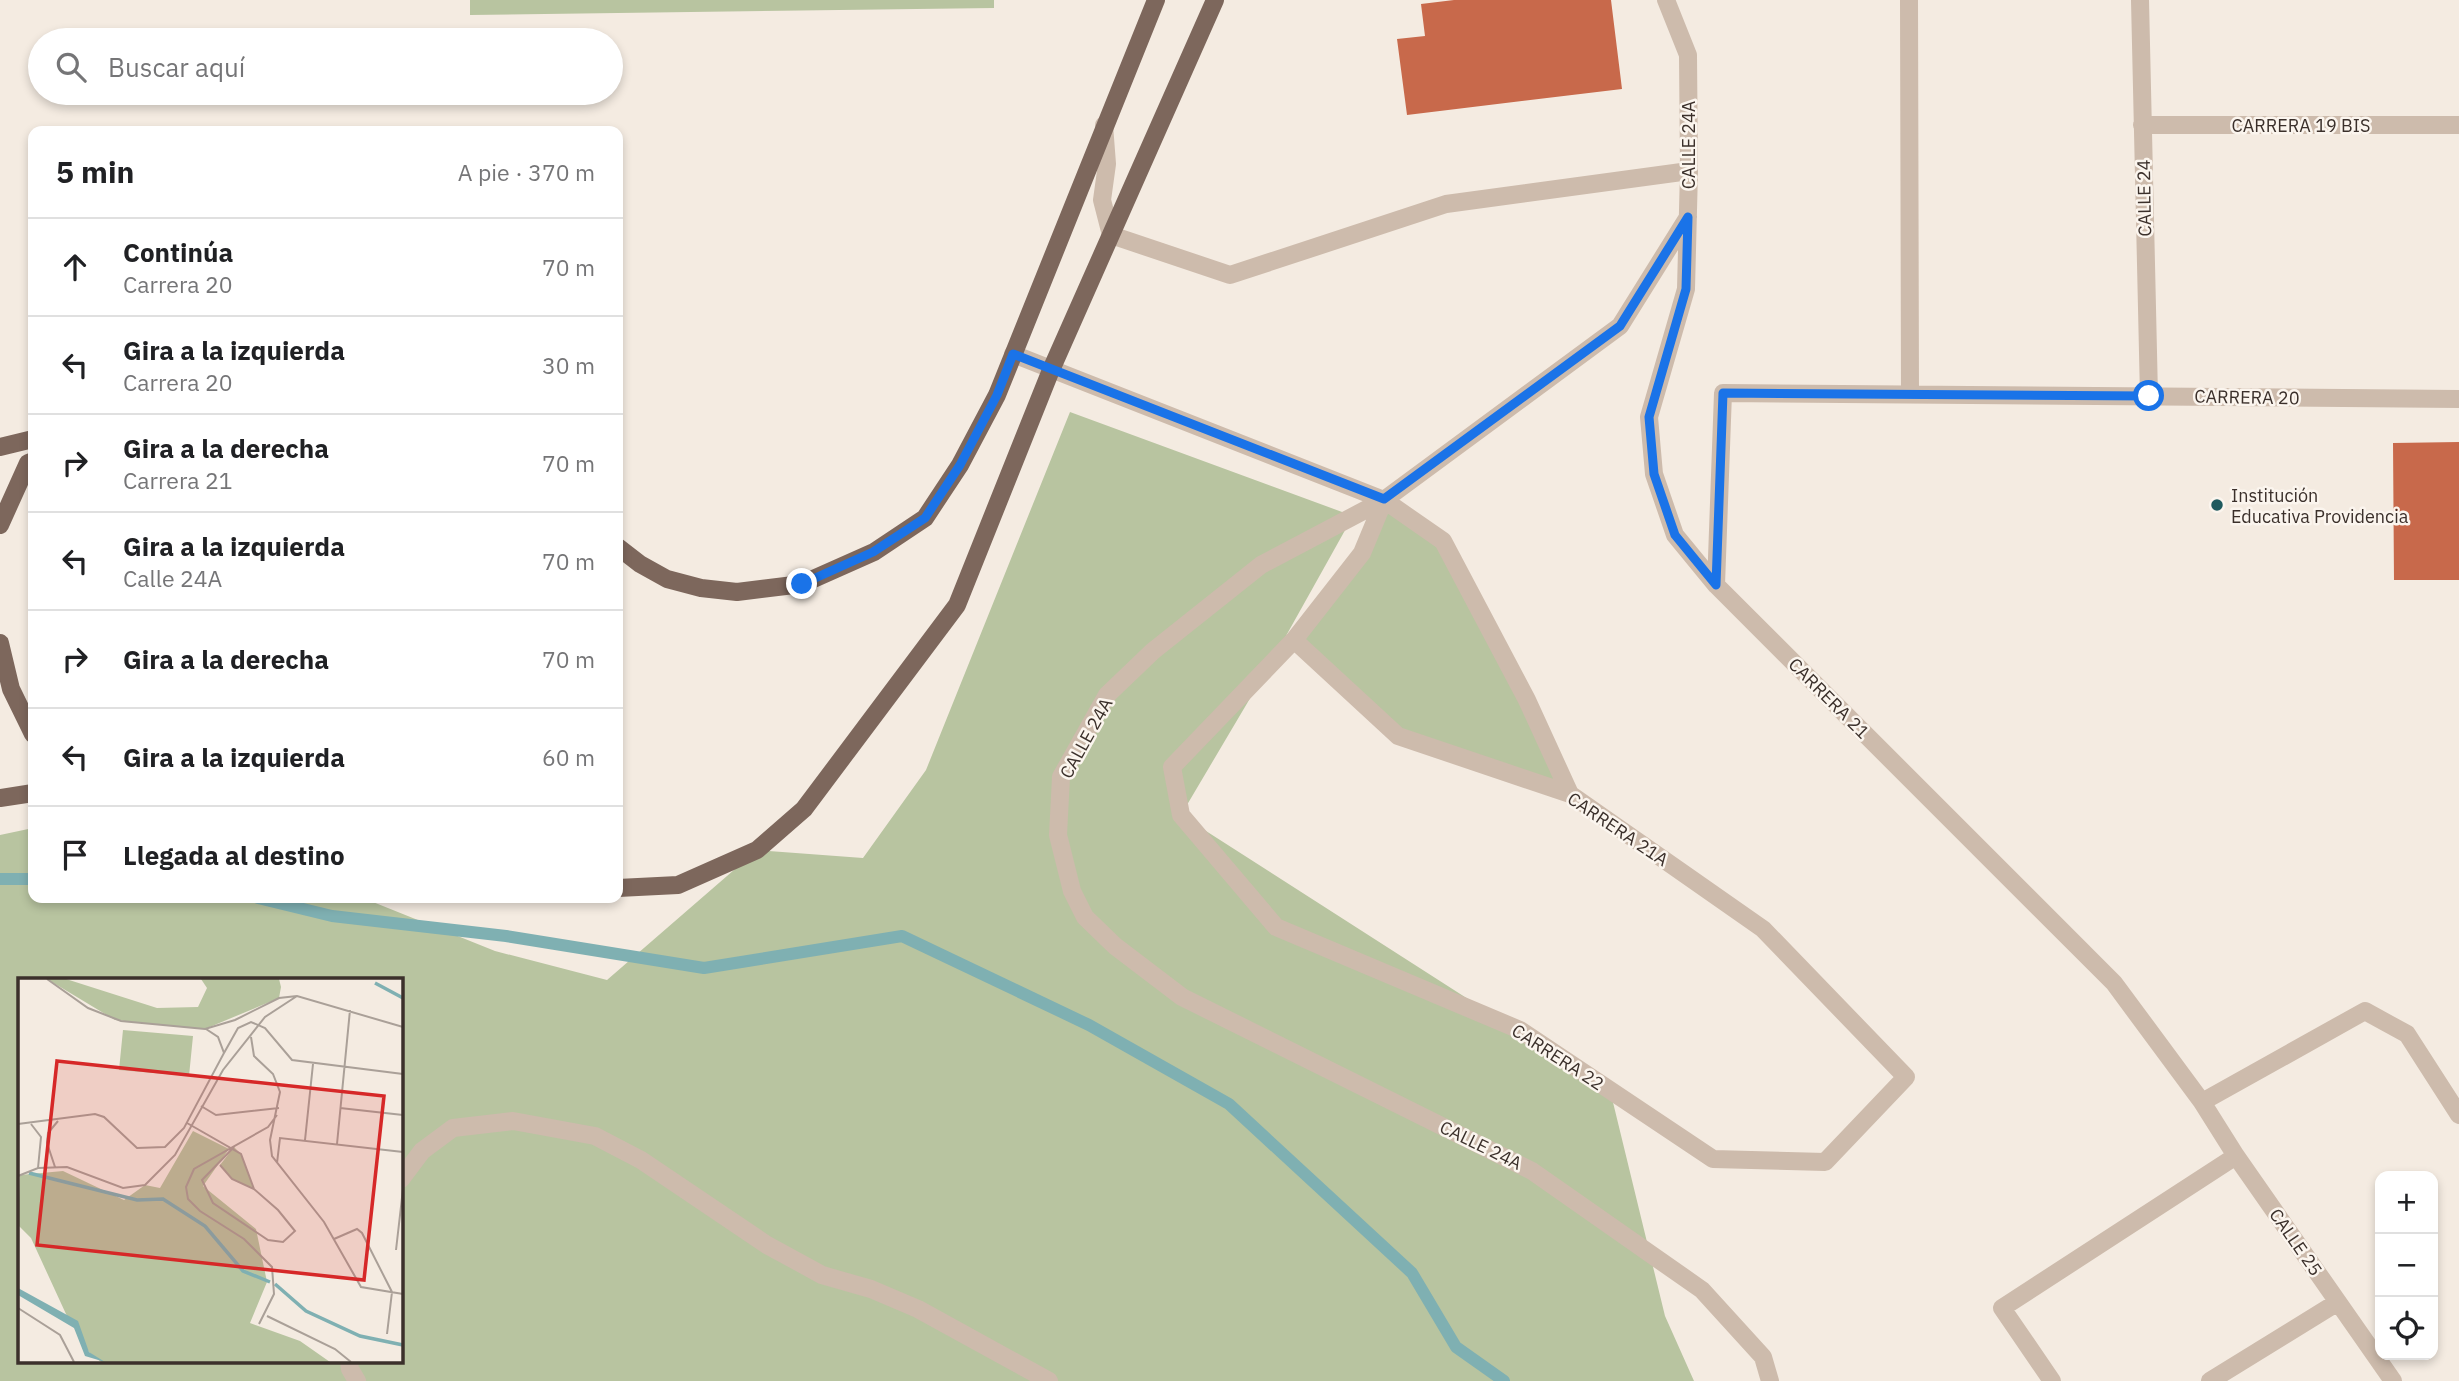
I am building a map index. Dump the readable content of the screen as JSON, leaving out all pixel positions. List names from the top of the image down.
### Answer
{
  "streets": {
    "street": [
      "CARRERA 19 BIS",
      "CALLE 24A",
      "CALLE 24",
      "CARRERA 20",
      "CARRERA 21",
      "CARRERA 21A",
      "CARRERA 22",
      "CALLE 25"
    ]
  },
  "crossings": [
    ["CARRERA 19 BIS", "CALLE 24"],
    ["CALLE 24A", "CARRERA 21"],
    ["CALLE 24", "CARRERA 20"],
    ["CARRERA 20", "CARRERA 21"],
    ["CARRERA 21", "CALLE 25"],
    ["CARRERA 21A", "CARRERA 22"]
  ],
  "places": ["Institución Educativa Providencia"],
  "page": {
    "search": "Buscar aquí",
    "heading": ["5 min", "A pie · 370 m"],
    "list": [
      ["Continúa", "Carrera 20", "70 m"],
      ["Gira a la izquierda", "Carrera 20", "30 m"],
      ["Gira a la derecha", "Carrera 21", "70 m"],
      ["Gira a la izquierda", "Calle 24A", "70 m"],
      ["Gira a la derecha", "70 m"],
      ["Gira a la izquierda", "60 m"],
      "Llegada al destino"
    ],
    "map_buttons": ["+", "−"]
  }
}
